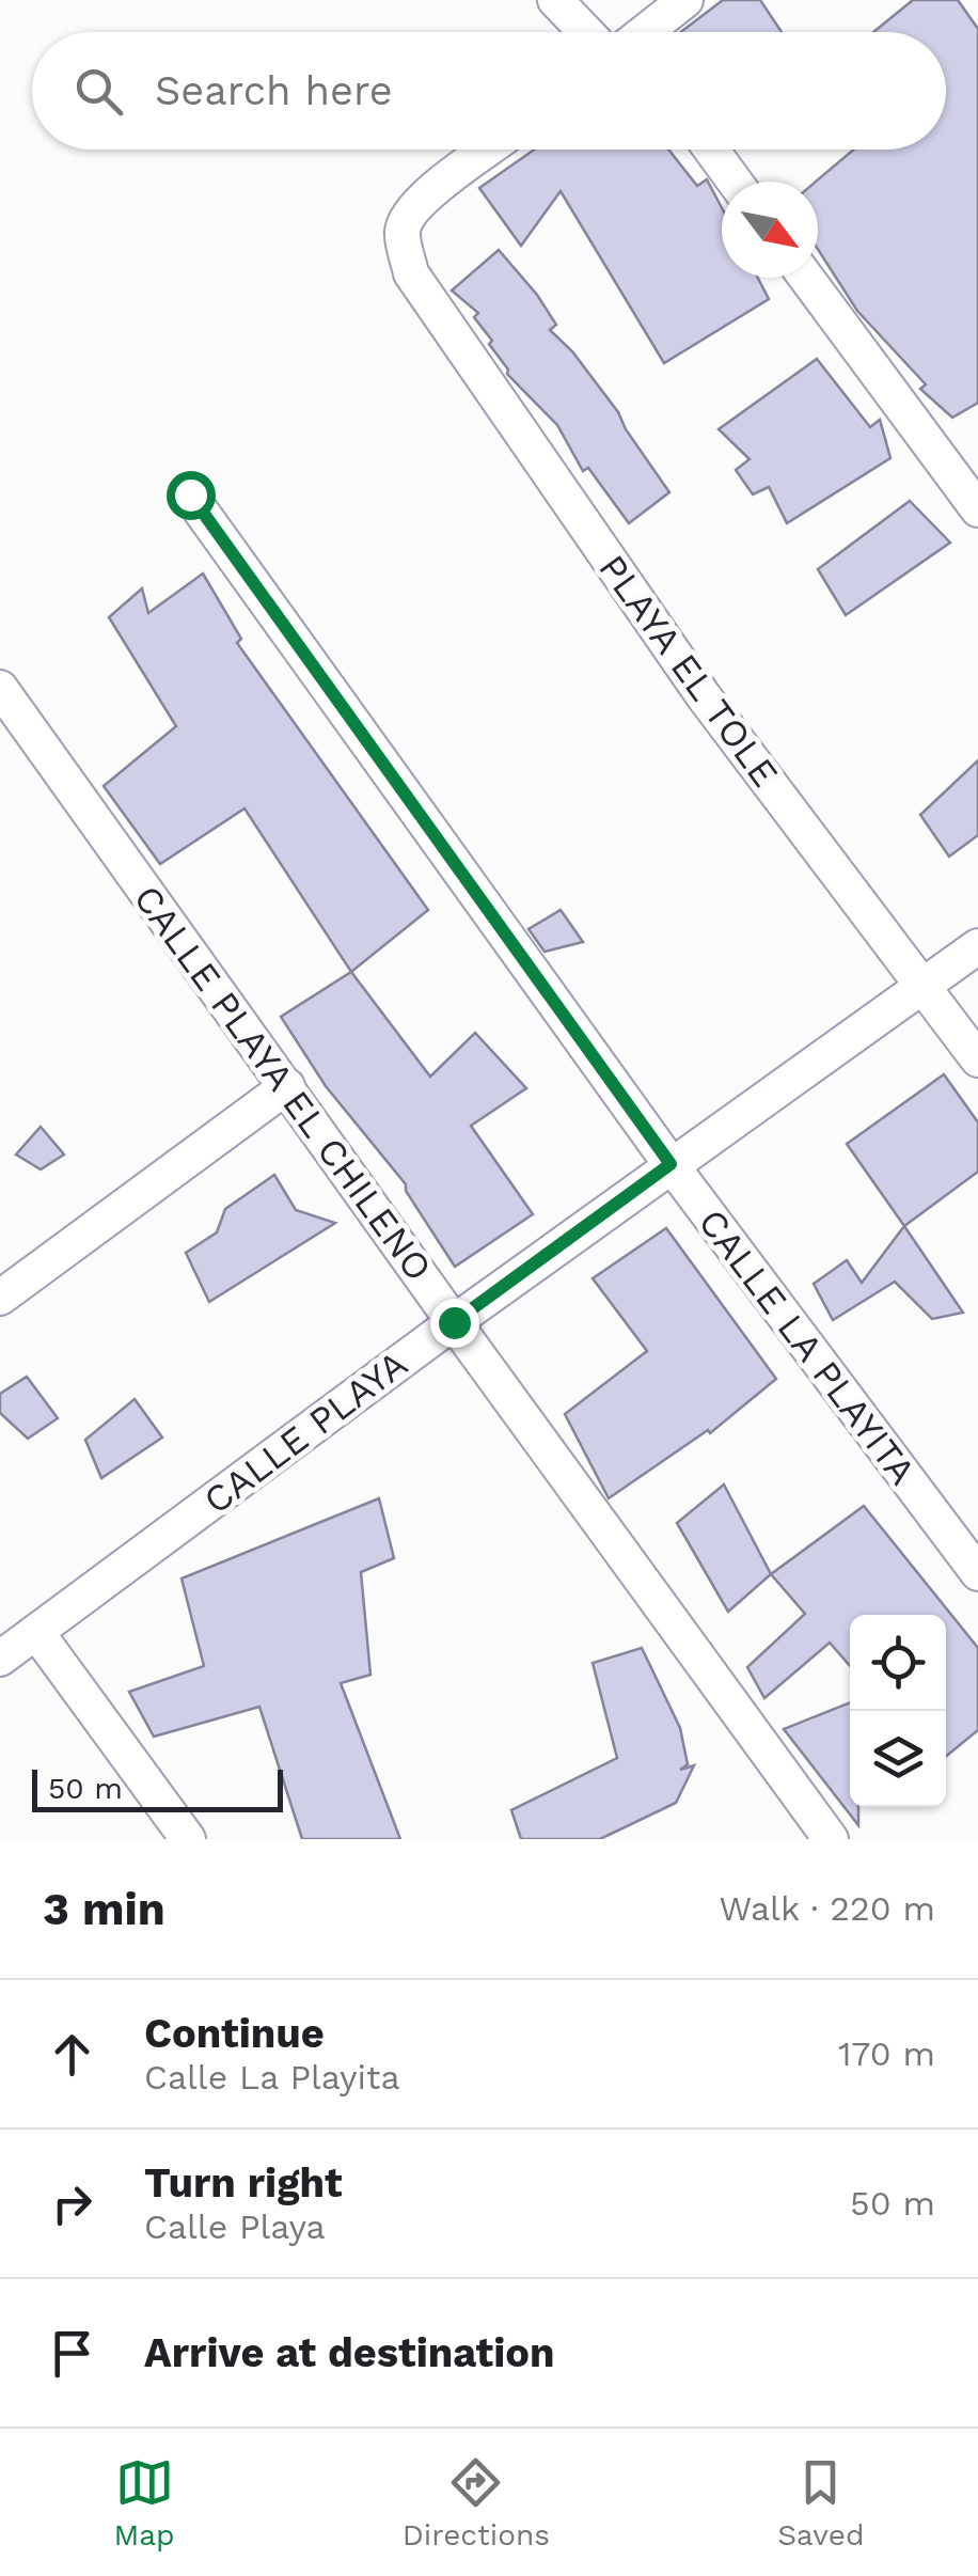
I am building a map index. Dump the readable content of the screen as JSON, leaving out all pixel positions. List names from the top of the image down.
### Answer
{
  "streets": {
    "street": [
      "PLAYA EL TOLE",
      "CALLE PLAYA EL CHILENO",
      "CALLE LA PLAYITA",
      "CALLE PLAYA"
    ]
  },
  "crossings": [
    ["PLAYA EL TOLE", "CALLE PLAYA"],
    ["CALLE PLAYA EL CHILENO", "CALLE PLAYA"],
    ["CALLE LA PLAYITA", "CALLE PLAYA"]
  ],
  "scale_bar": "50 m",
  "north": "bottom right",
  "page": {
    "search": "Search here",
    "scale": "50 m",
    "heading": ["3 min", "Walk · 220 m"],
    "list": [
      ["Continue", "Calle La Playita", "170 m"],
      ["Turn right", "Calle Playa", "50 m"],
      "Arrive at destination"
    ],
    "nav": ["Map", "Directions", "Saved"]
  }
}
